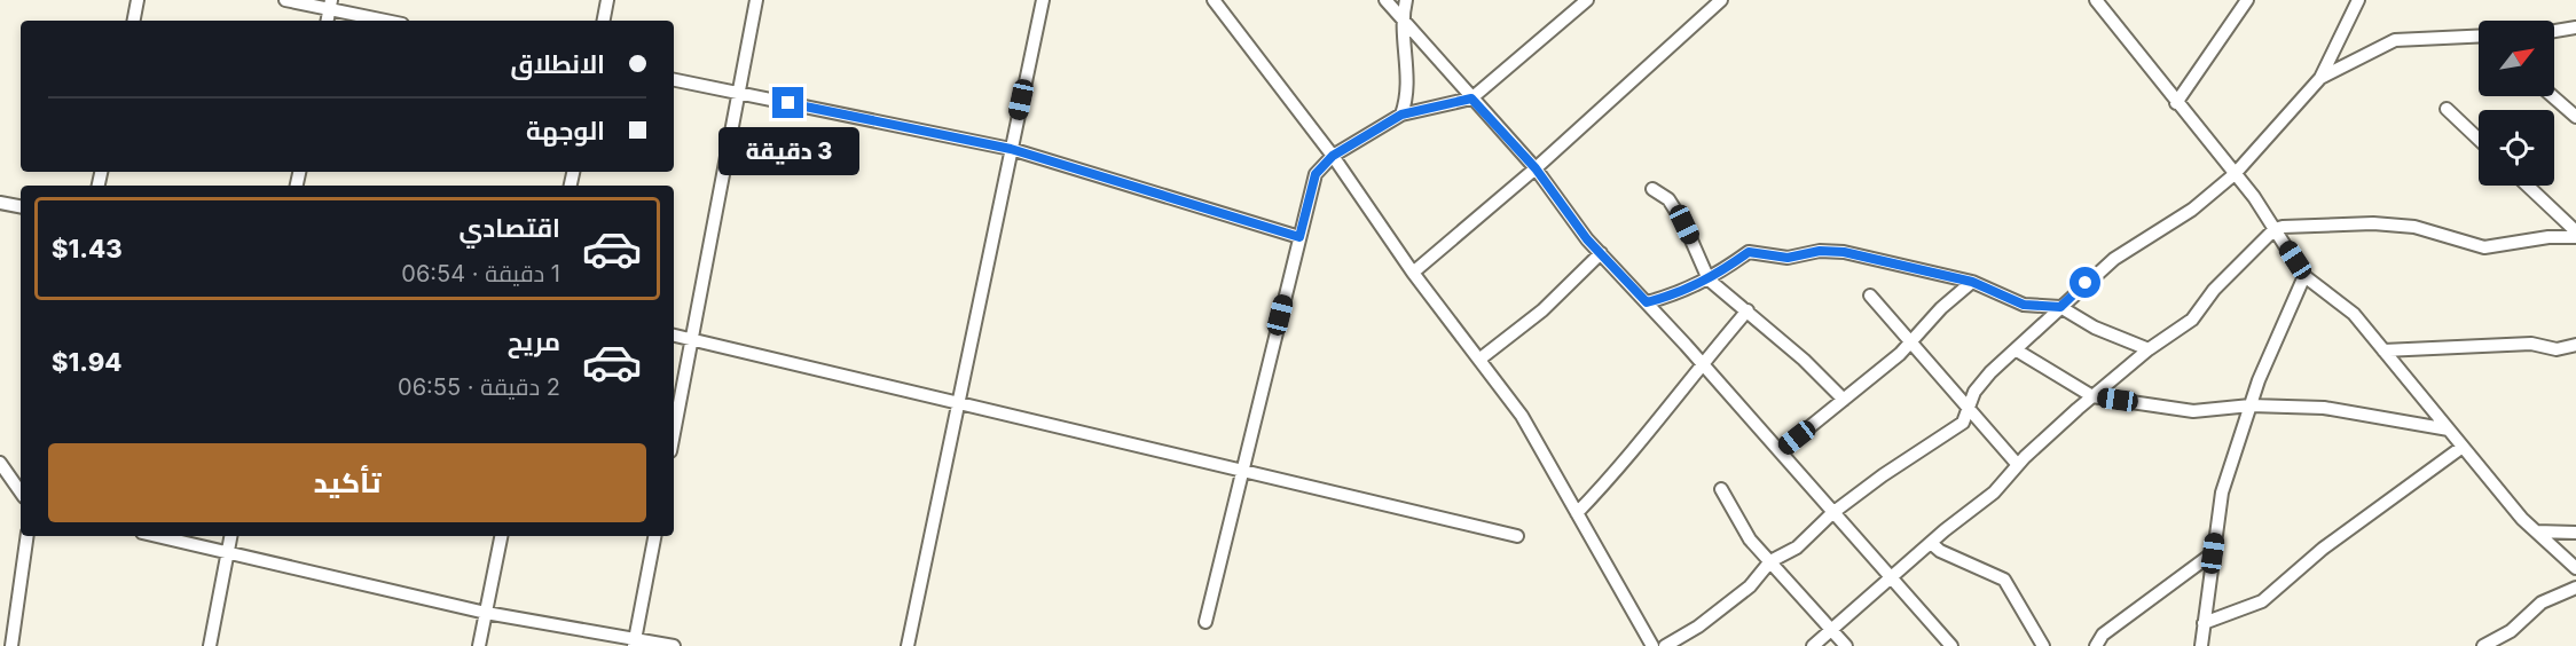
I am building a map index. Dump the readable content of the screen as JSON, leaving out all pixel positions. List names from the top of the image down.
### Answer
{
  "north": "top right",
  "page": {
    "banner": ["الانطلاق", "الوجهة"],
    "bubble": "3 دقيقة",
    "list": [
      {
        "name": "اقتصادي",
        "note": "1 دقيقة · 06:54",
        "value": "$1.43"
      },
      {
        "name": "مريح",
        "note": "2 دقيقة · 06:55",
        "value": "$1.94"
      }
    ],
    "buttons": "تأكيد"
  }
}
